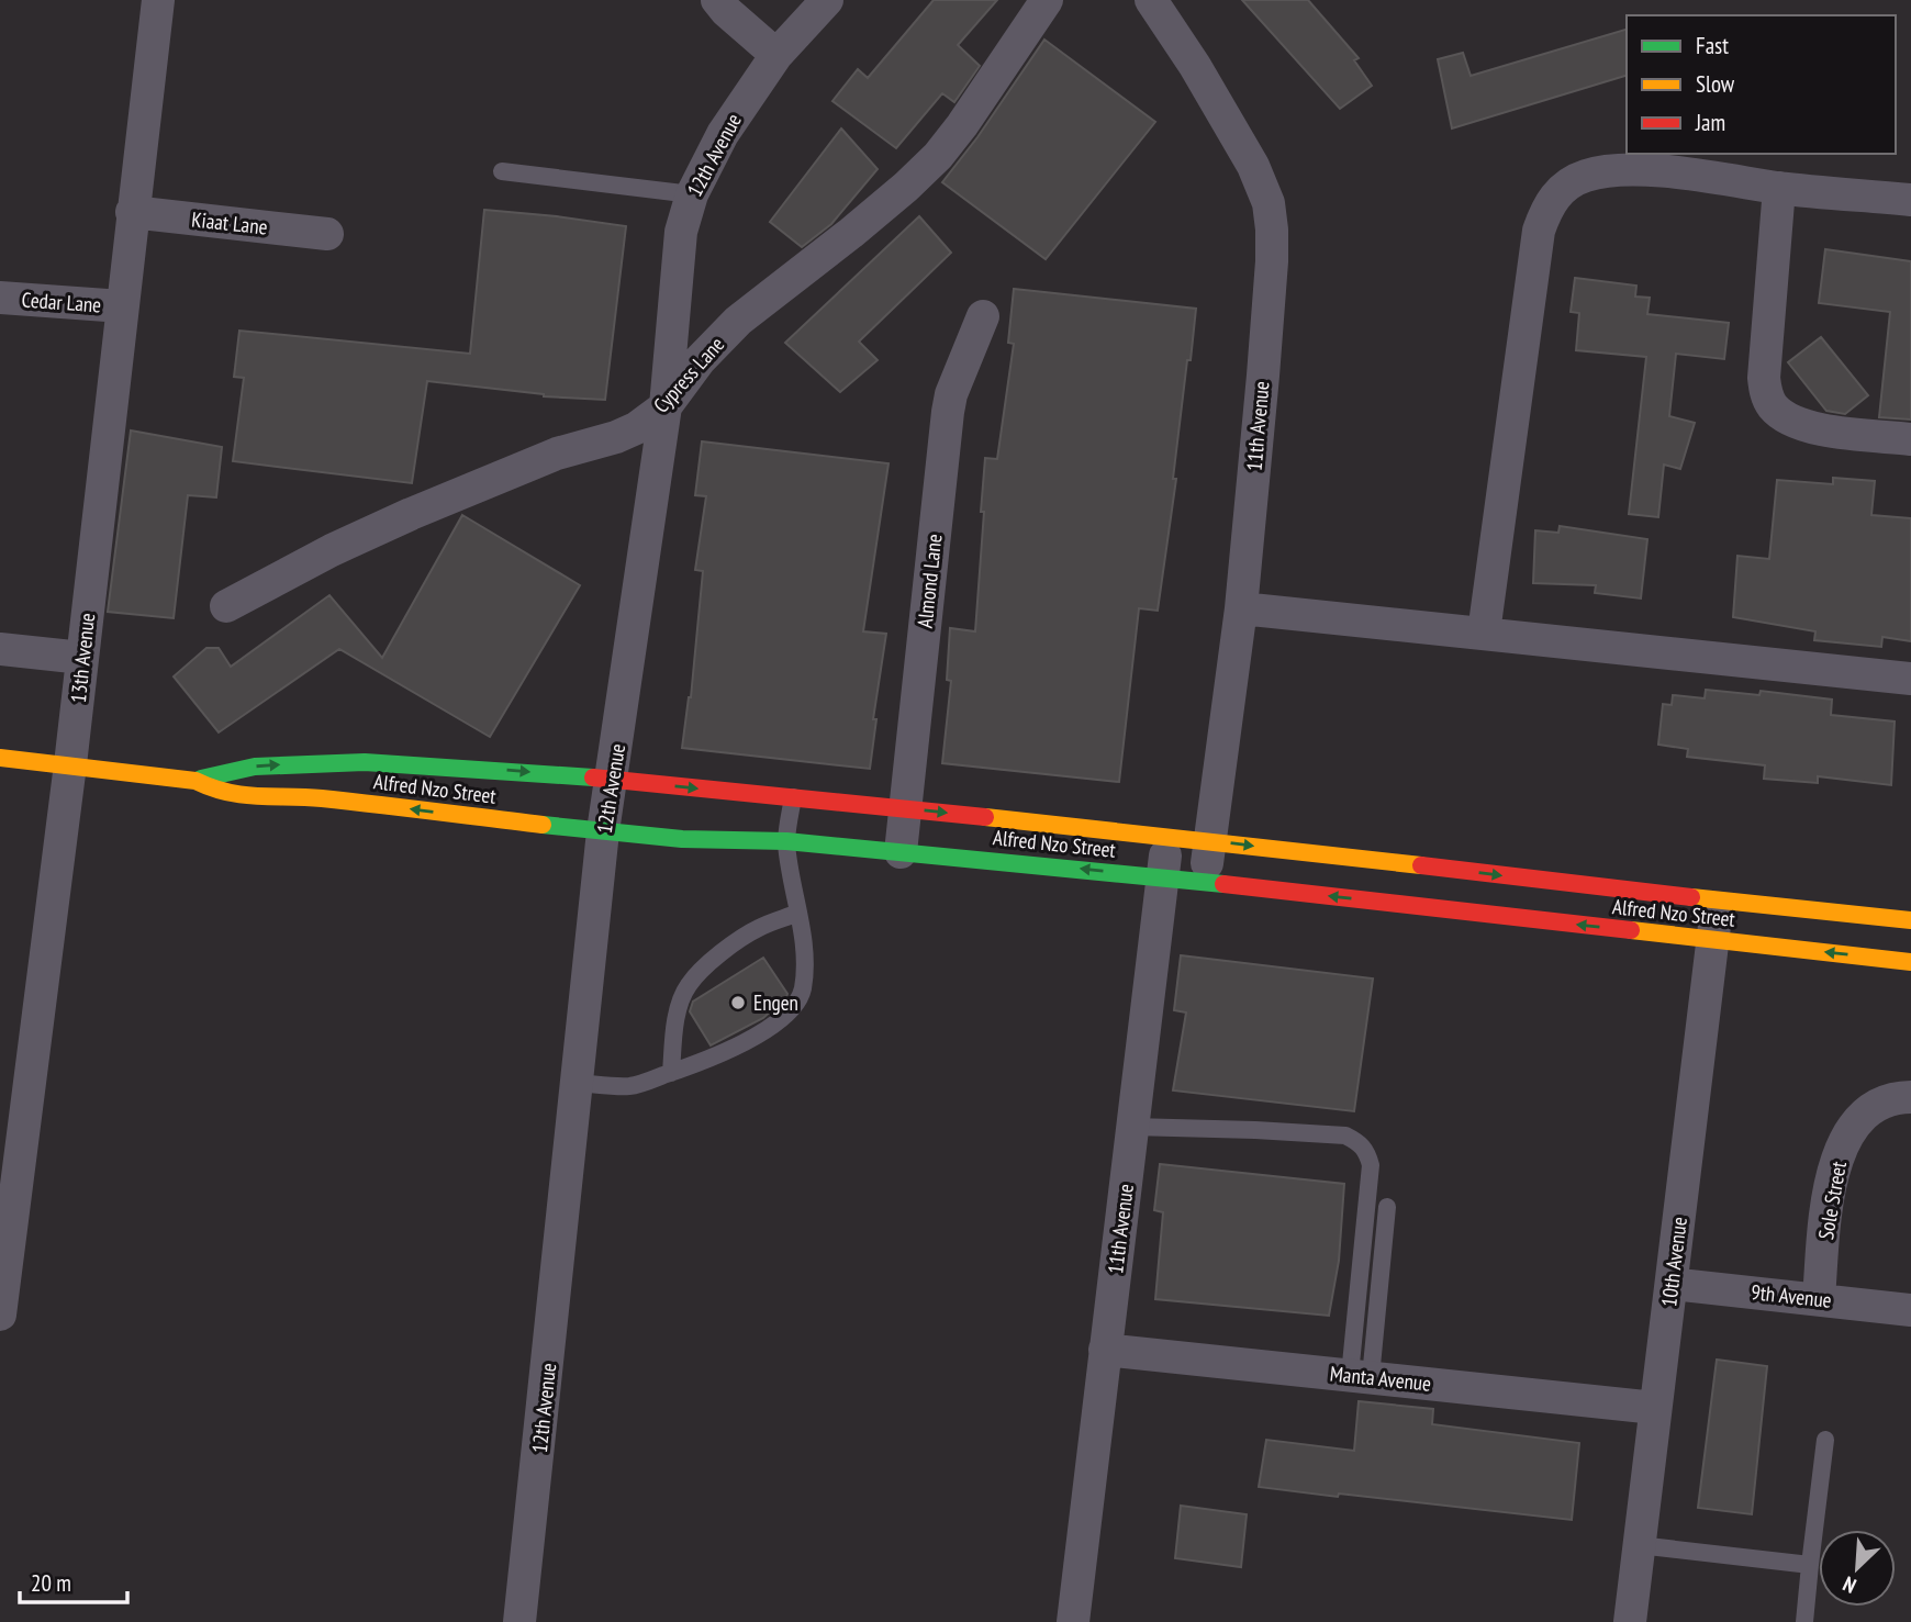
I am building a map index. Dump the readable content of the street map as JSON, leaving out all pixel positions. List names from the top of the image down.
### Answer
{
  "streets": {
    "street": [
      "12th Avenue",
      "Kiaat Lane",
      "Cedar Lane",
      "Cypress Lane",
      "11th Avenue",
      "Almond Lane",
      "13th Avenue",
      "Alfred Nzo Street",
      "Sole Street",
      "10th Avenue",
      "9th Avenue",
      "Manta Avenue"
    ]
  },
  "crossings": [
    ["12th Avenue", "Cypress Lane"],
    ["12th Avenue", "Alfred Nzo Street"],
    ["Kiaat Lane", "13th Avenue"],
    ["Cedar Lane", "13th Avenue"],
    ["11th Avenue", "Alfred Nzo Street"],
    ["11th Avenue", "Manta Avenue"],
    ["Almond Lane", "Alfred Nzo Street"],
    ["13th Avenue", "Alfred Nzo Street"],
    ["Alfred Nzo Street", "10th Avenue"],
    ["Sole Street", "9th Avenue"],
    ["10th Avenue", "9th Avenue"],
    ["10th Avenue", "Manta Avenue"]
  ],
  "places": ["Engen"],
  "legend": ["Fast", "Slow", "Jam"],
  "scale_bar": "20 m",
  "north": "bottom left"
}
